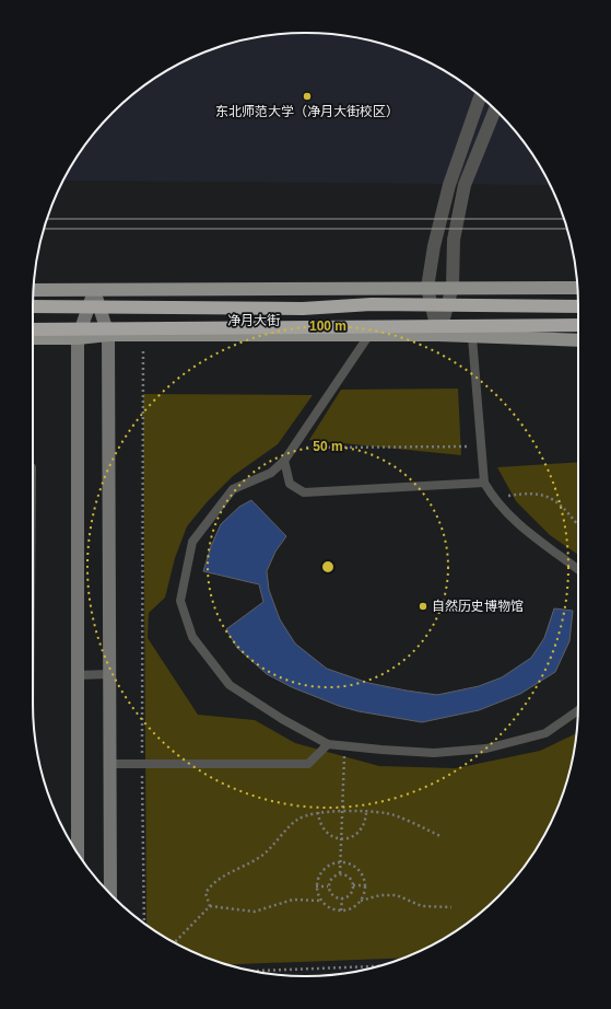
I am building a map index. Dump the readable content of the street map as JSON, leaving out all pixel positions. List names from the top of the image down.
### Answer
{
  "streets": {
    "highway": ["净月大街"]
  },
  "places": ["东北师范大学（净月大街校区）", "自然历史博物馆"],
  "rings": ["100 m", "50 m"]
}
